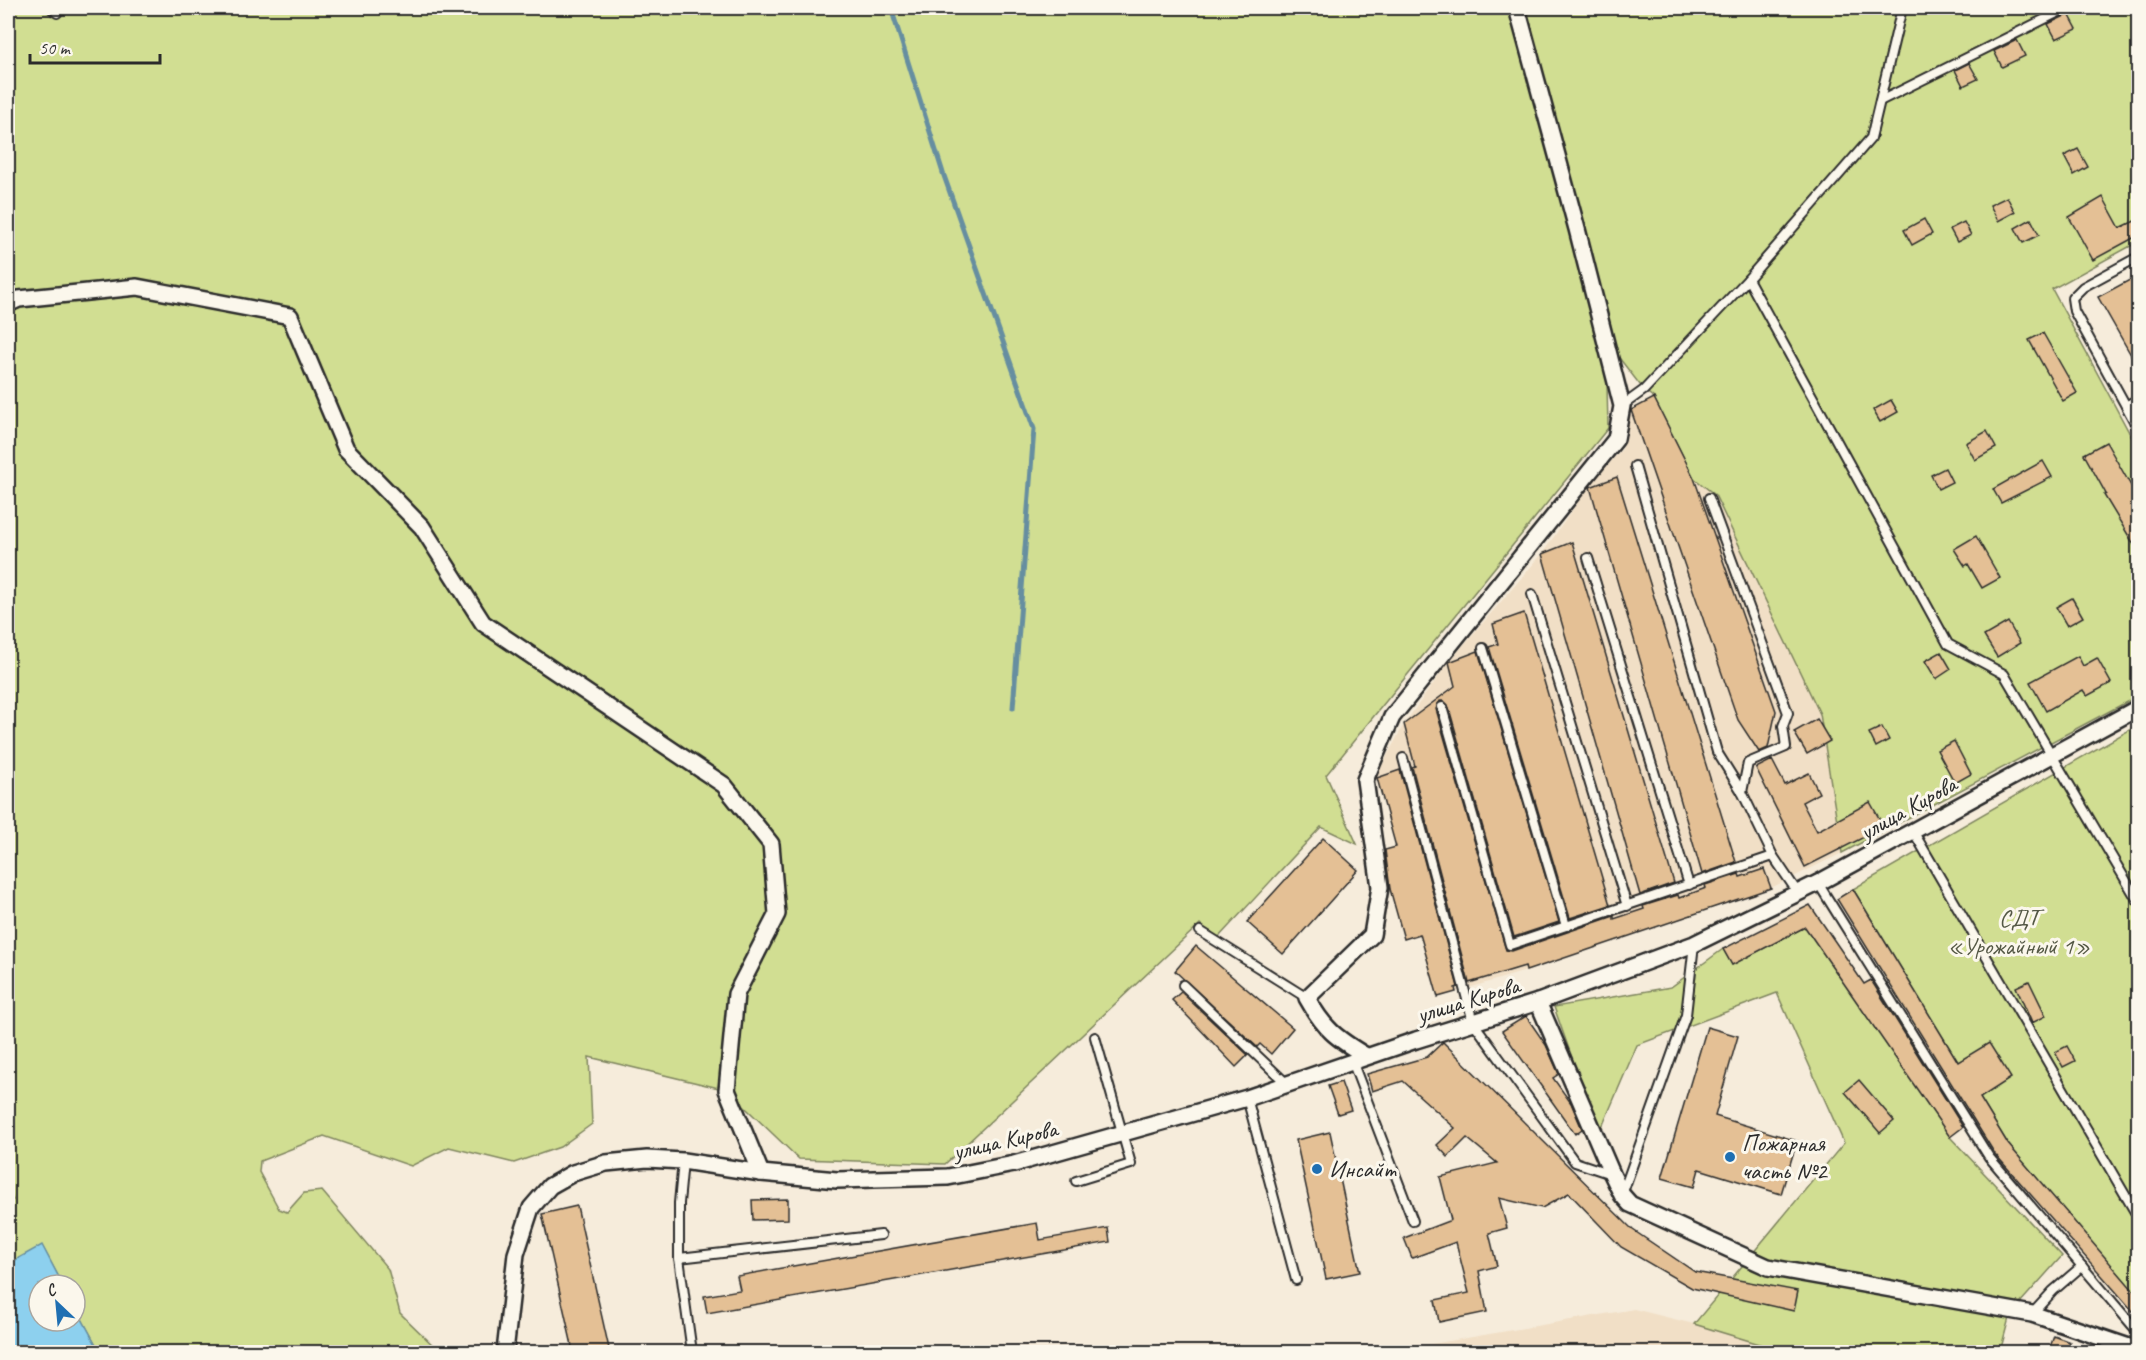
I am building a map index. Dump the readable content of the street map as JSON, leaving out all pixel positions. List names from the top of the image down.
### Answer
{
  "streets": {
    "street": ["улица Кирова"]
  },
  "parks": ["СДТ «Урожайный 1»"],
  "places": ["Пожарная часть №2", "Инсайт"],
  "scale_bar": "50 m",
  "north": "top left"
}
